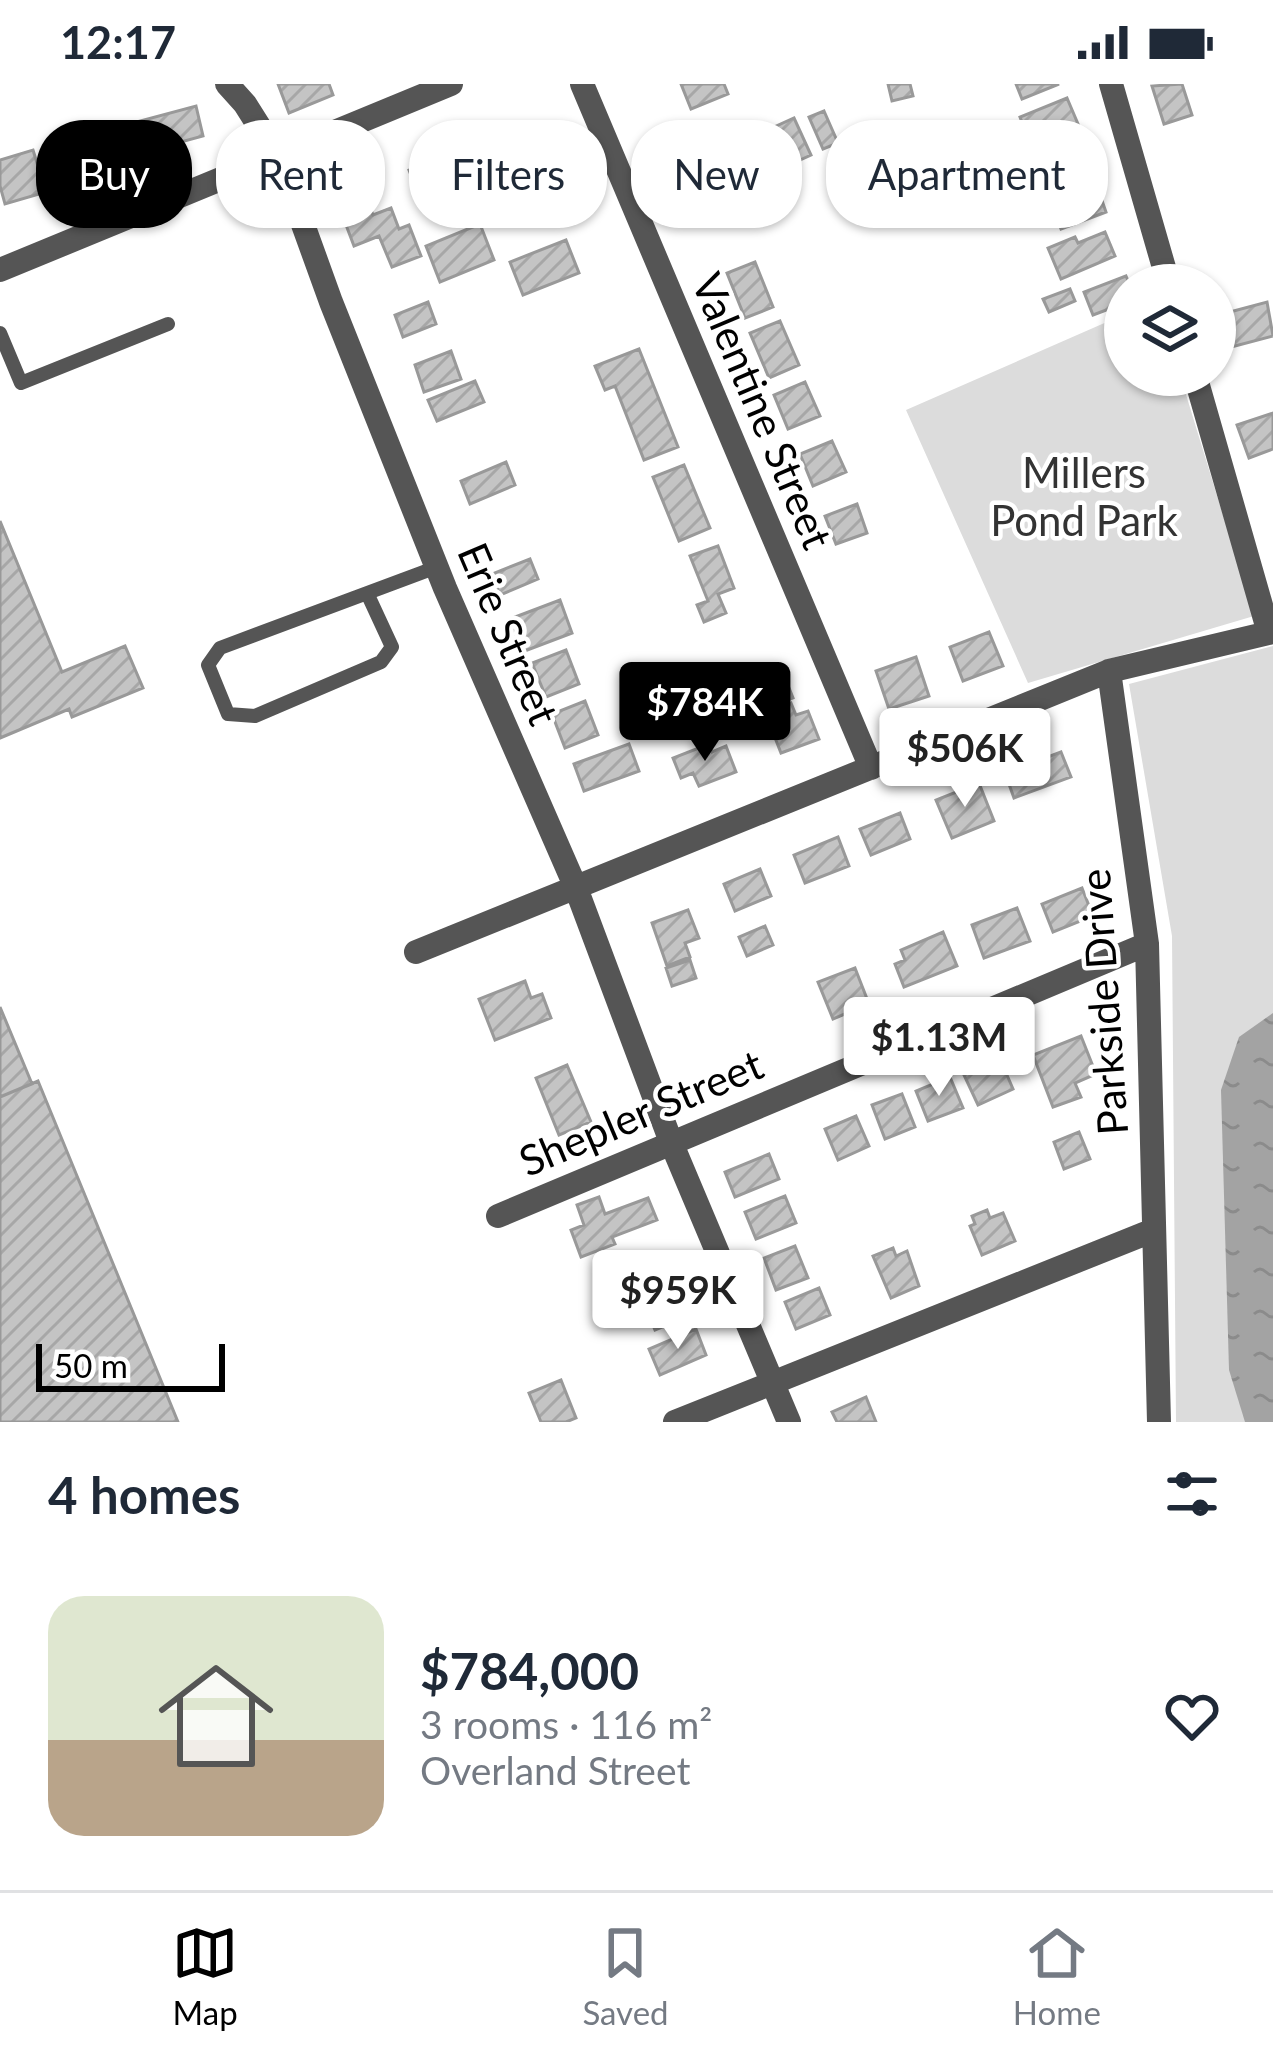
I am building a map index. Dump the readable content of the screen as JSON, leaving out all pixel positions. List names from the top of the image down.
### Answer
{
  "streets": {
    "street": [
      "Valentine Street",
      "Erie Street",
      "Parkside Drive",
      "Shepler Street"
    ]
  },
  "crossings": [
    ["Erie Street", "Shepler Street"],
    ["Parkside Drive", "Shepler Street"]
  ],
  "parks": ["Millers Pond Park"],
  "scale_bar": "50 m",
  "page": {
    "status": "12:17",
    "chip": [
      "Buy",
      "Rent",
      "Filters",
      "New",
      "Apartment"
    ],
    "price": [
      "$784K",
      "$506K",
      "$1.13M",
      "$959K"
    ],
    "scale": "50 m",
    "heading": "4 homes",
    "list": [
      {
        "name": "$784,000",
        "note": "3 rooms · 116 m² · Overland Street"
      }
    ],
    "tabs": ["Map", "Saved", "Home"]
  }
}
